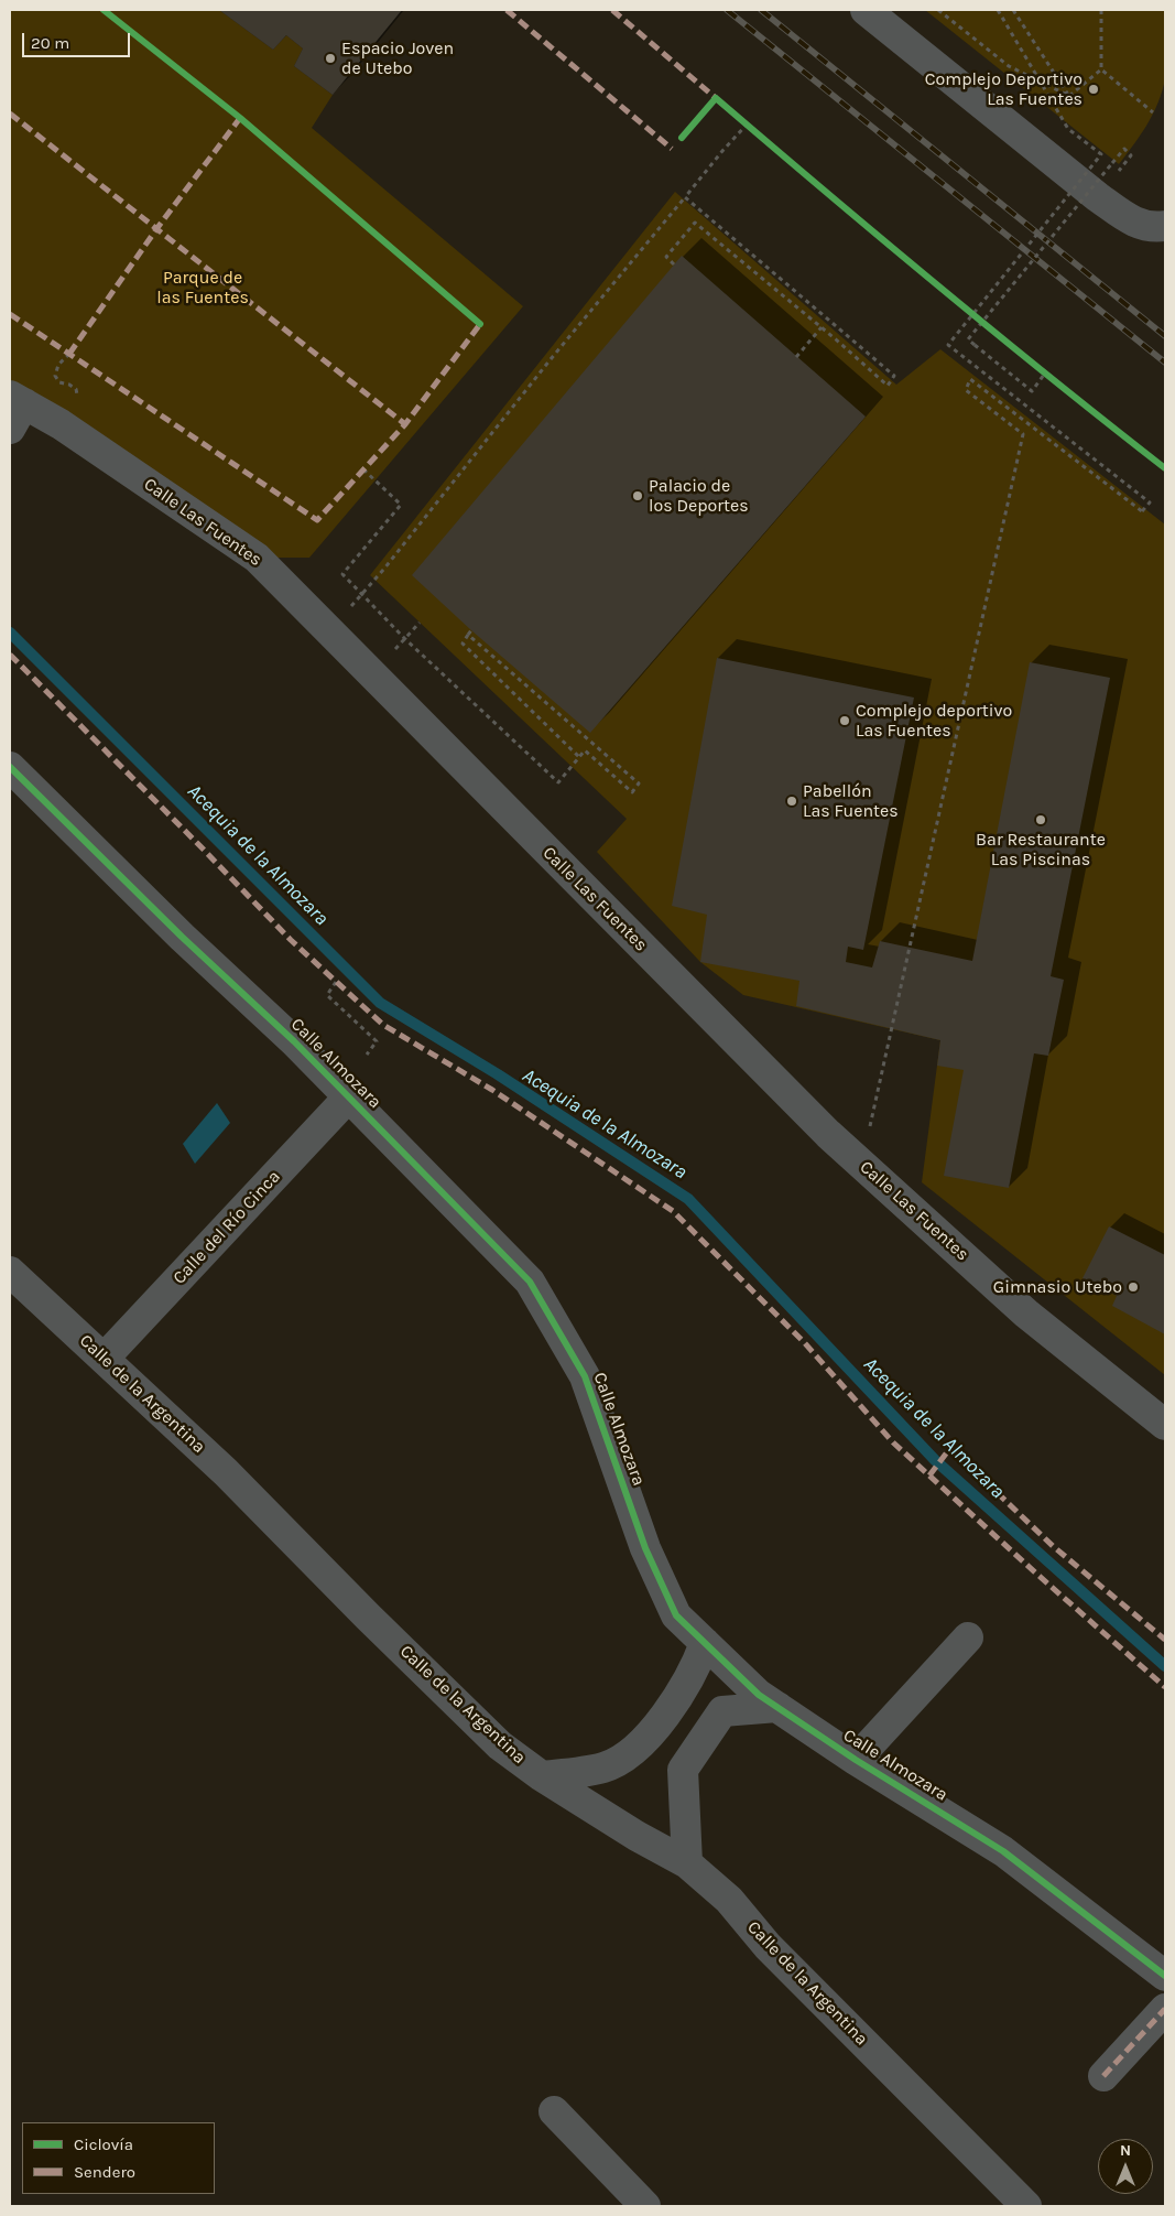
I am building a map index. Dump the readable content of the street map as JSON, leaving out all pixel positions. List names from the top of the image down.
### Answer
{
  "streets": {
    "street": [
      "Calle Las Fuentes",
      "Calle Almozara",
      "Calle del Río Cinca",
      "Calle de la Argentina"
    ]
  },
  "crossings": [
    ["Calle Almozara", "Calle del Río Cinca"],
    ["Calle del Río Cinca", "Calle de la Argentina"]
  ],
  "water": ["Acequia de la Almozara"],
  "parks": ["Parque de las Fuentes"],
  "places": [
    "Espacio Joven de Utebo",
    "Complejo Deportivo Las Fuentes",
    "Palacio de los Deportes",
    "Complejo deportivo Las Fuentes",
    "Pabellón Las Fuentes",
    "Bar Restaurante Las Piscinas",
    "Gimnasio Utebo"
  ],
  "legend": ["Ciclovía", "Sendero"],
  "scale_bar": "20 m",
  "north": "top"
}
